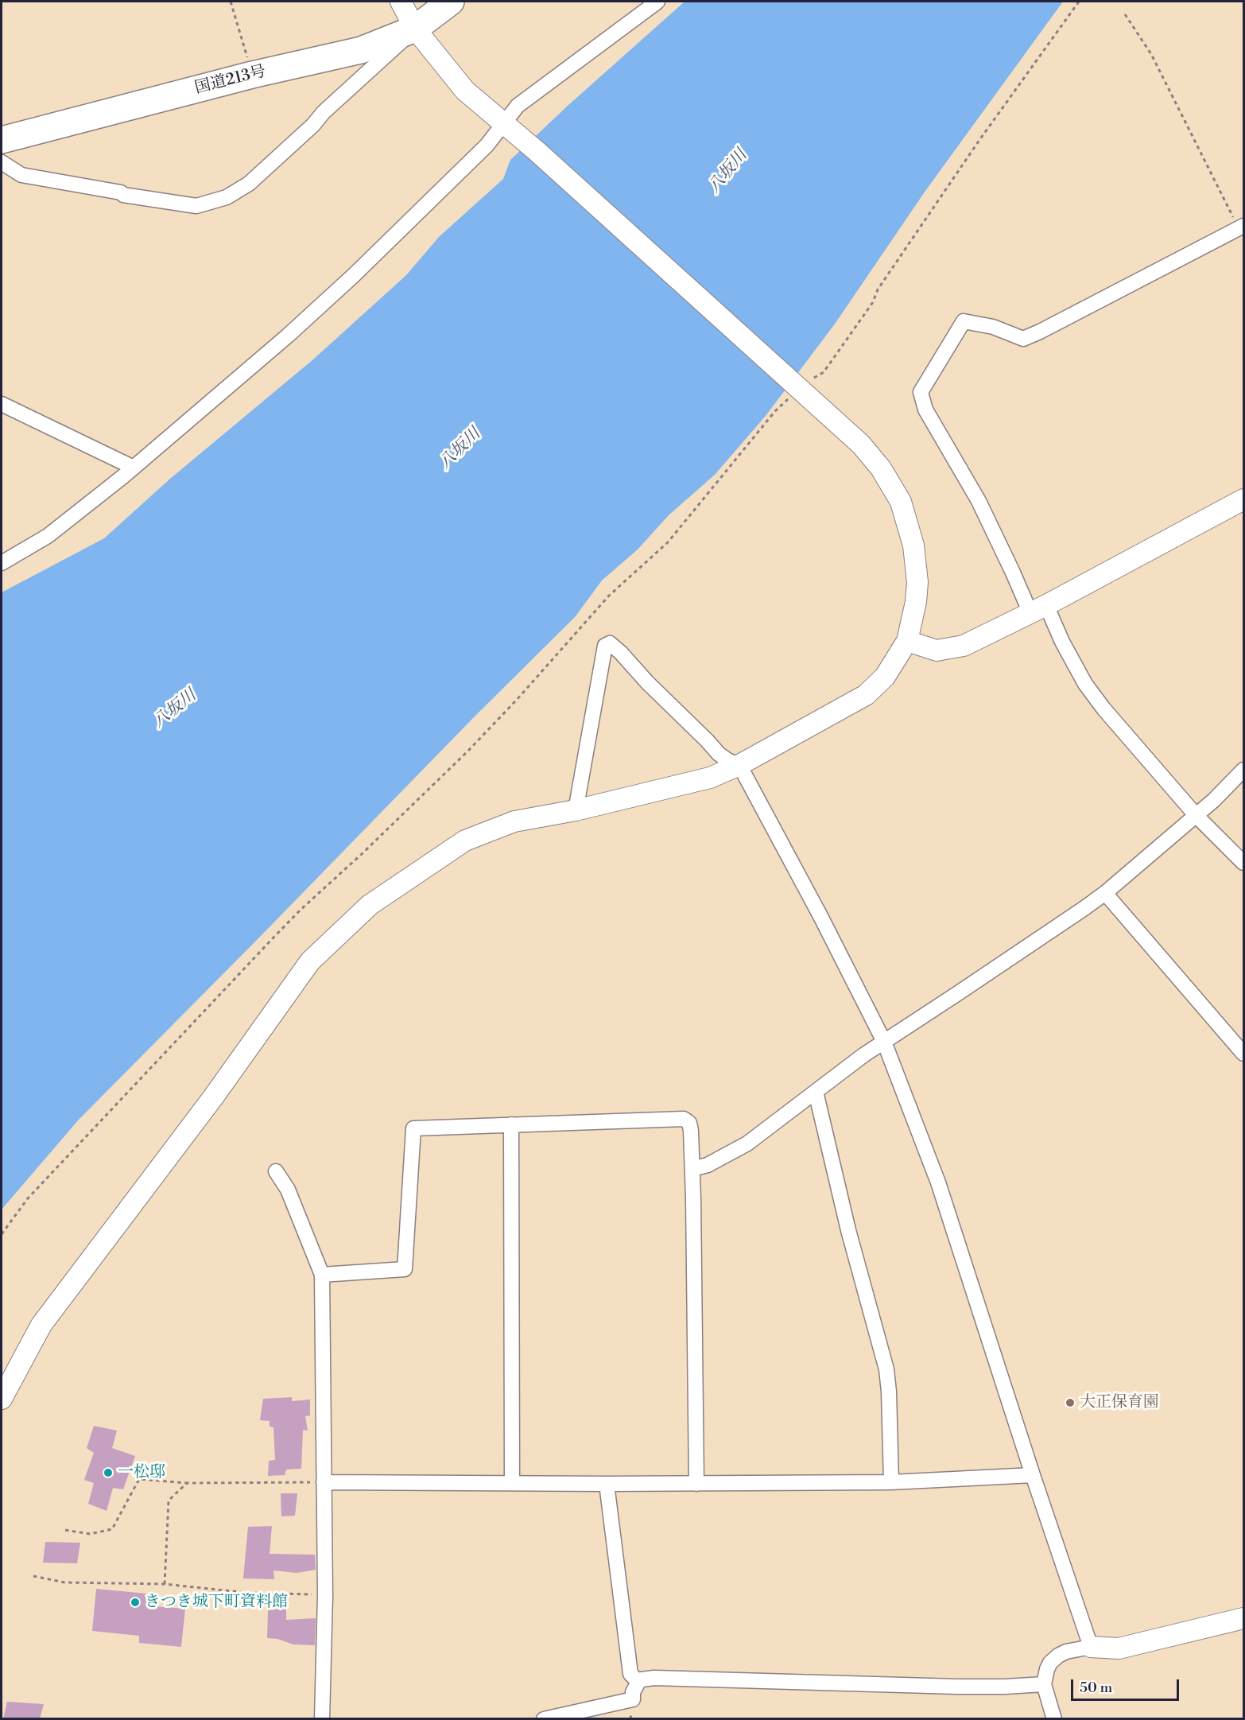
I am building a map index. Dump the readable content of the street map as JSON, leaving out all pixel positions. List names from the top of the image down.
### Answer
{
  "streets": {
    "highway": ["国道213号"]
  },
  "water": ["八坂川"],
  "places": ["大正保育園", "一松邸", "きつき城下町資料館"],
  "scale_bar": "50 m"
}
